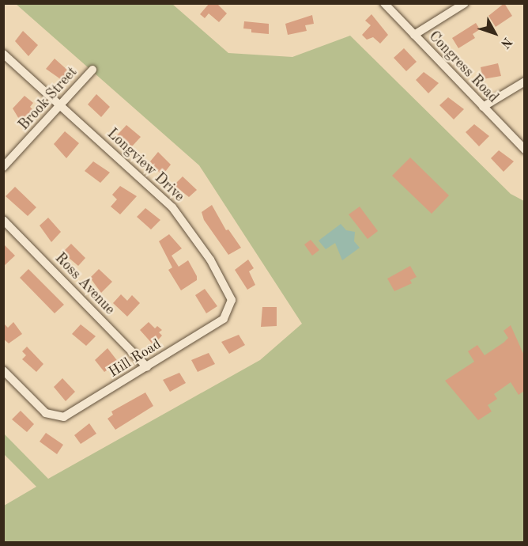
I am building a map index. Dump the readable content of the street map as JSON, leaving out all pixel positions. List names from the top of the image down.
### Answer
{
  "streets": {
    "street": [
      "Congress Road",
      "Brook Street",
      "Longview Drive",
      "Ross Avenue",
      "Hill Road"
    ]
  },
  "crossings": [
    ["Brook Street", "Longview Drive"],
    ["Longview Drive", "Hill Road"],
    ["Ross Avenue", "Hill Road"]
  ],
  "north": "bottom right"
}
